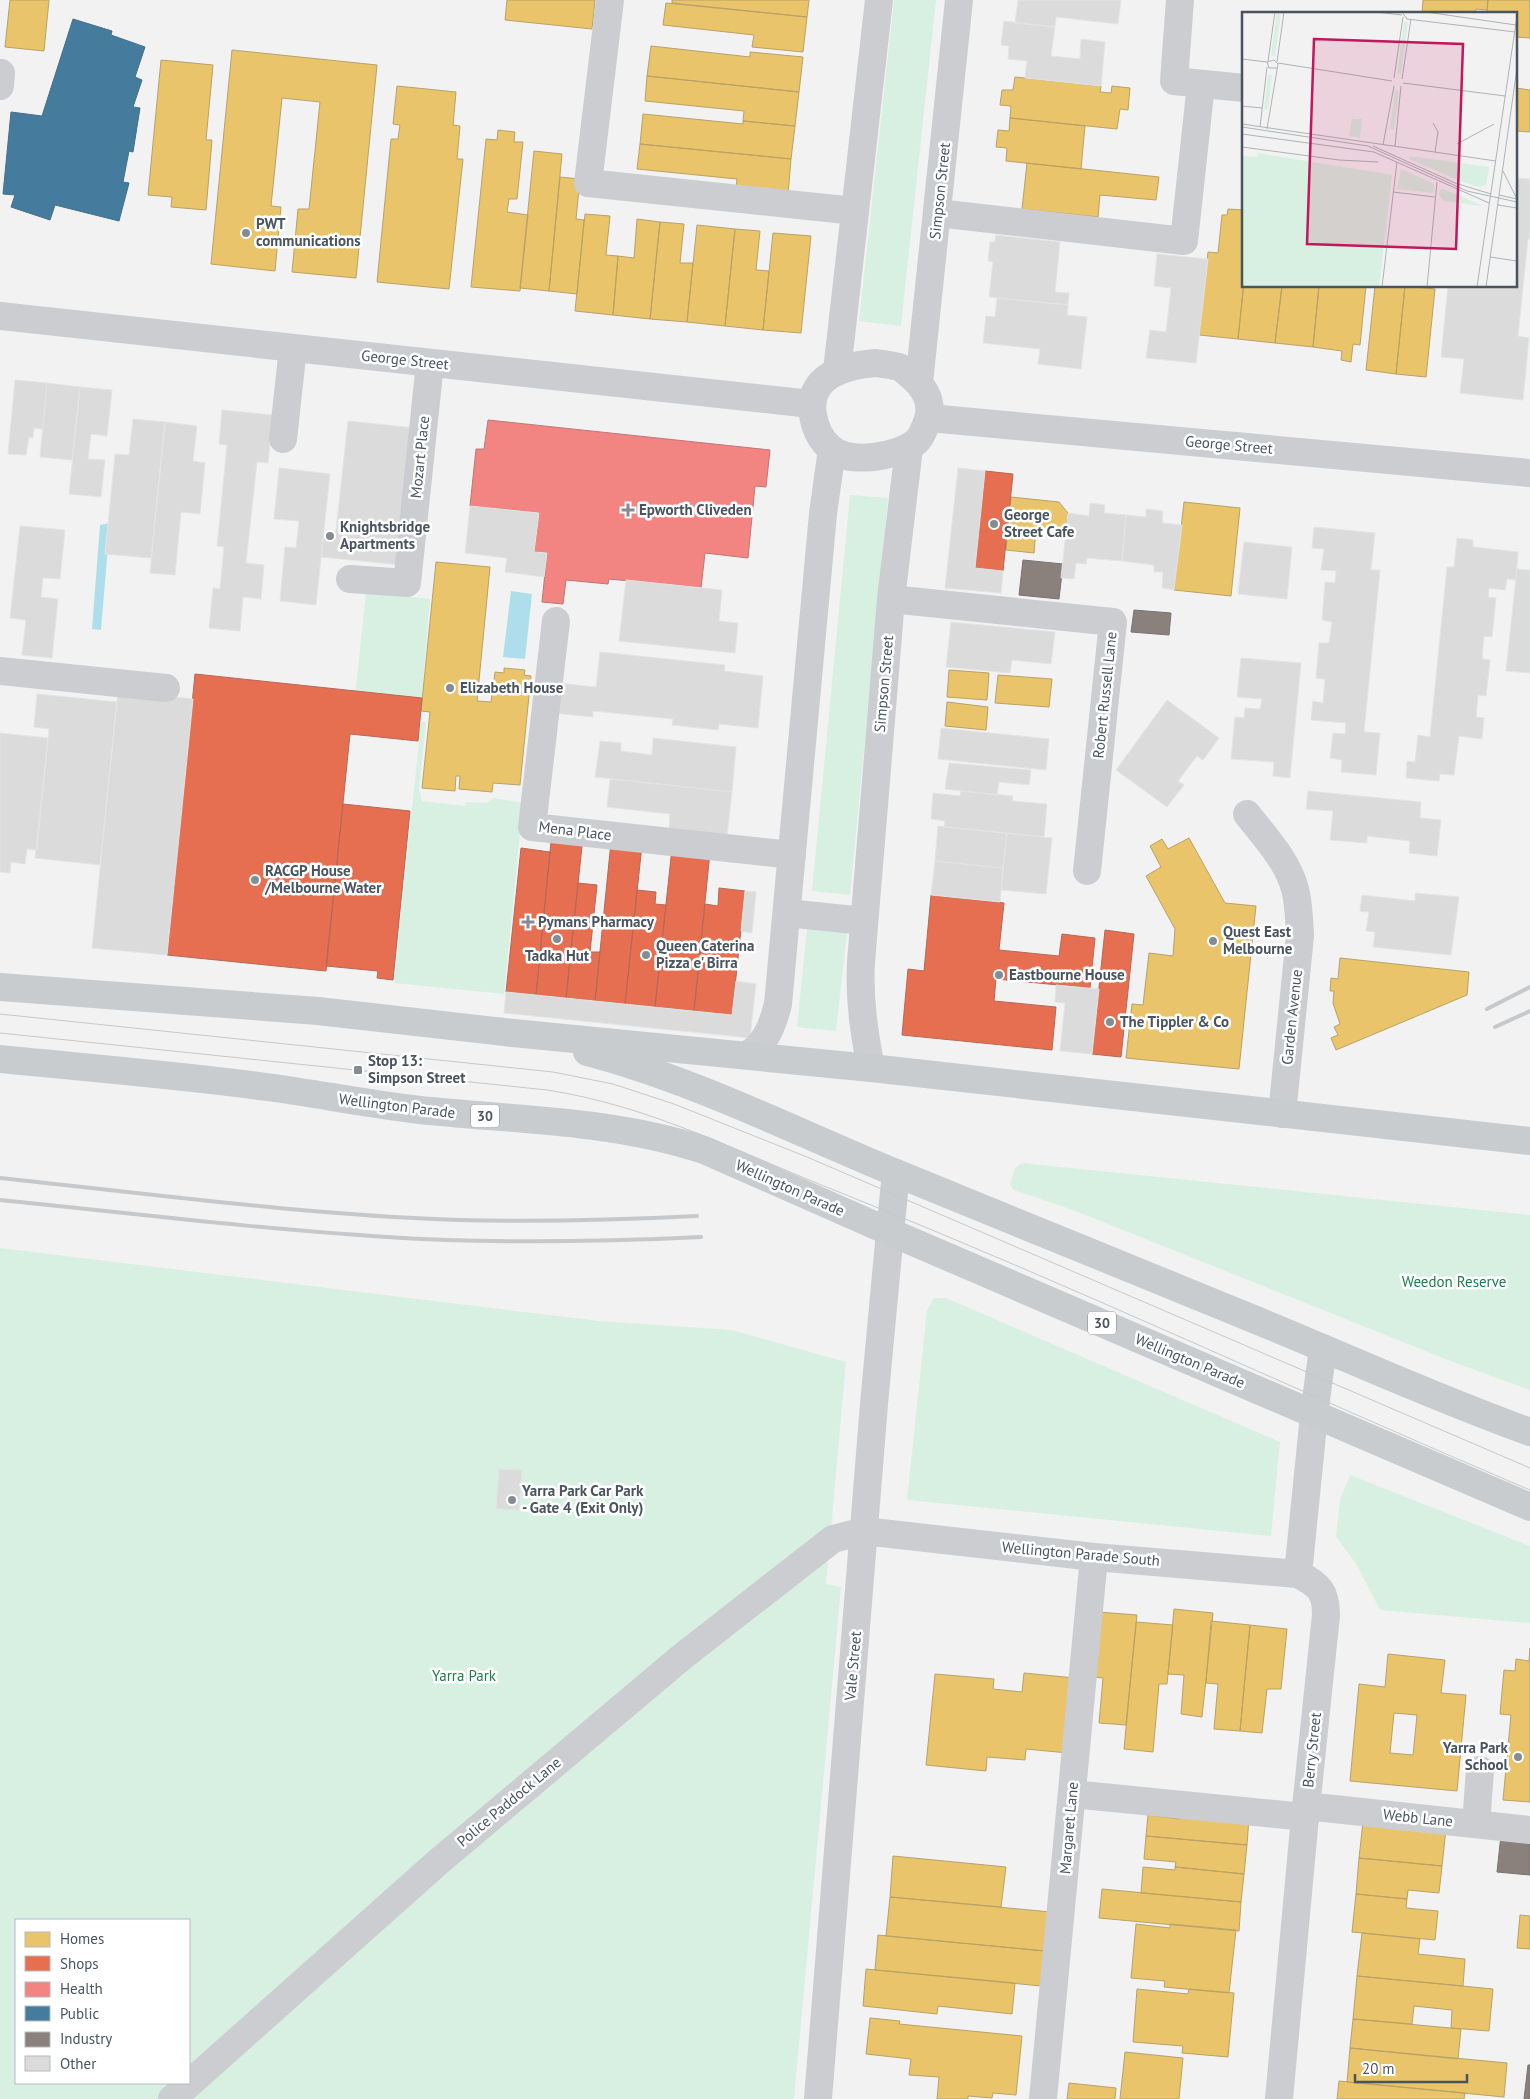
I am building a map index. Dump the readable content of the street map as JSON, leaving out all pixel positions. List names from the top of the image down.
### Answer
{
  "streets": {
    "main road": ["Wellington Parade", "30"],
    "street": [
      "Simpson Street",
      "George Street",
      "Mozart Place",
      "Robert Russell Lane",
      "Mena Place",
      "Garden Avenue",
      "Wellington Parade South",
      "Vale Street",
      "Berry Street",
      "Police Paddock Lane",
      "Webb Lane",
      "Margaret Lane"
    ]
  },
  "crossings": [
    ["Simpson Street", "George Street"],
    ["Simpson Street", "Robert Russell Lane"],
    ["George Street", "Mozart Place"],
    ["Wellington Parade", "Vale Street"],
    ["Wellington Parade South", "Vale Street"],
    ["Wellington Parade South", "Berry Street"],
    ["Wellington Parade South", "Police Paddock Lane"],
    ["Wellington Parade South", "Margaret Lane"],
    ["Vale Street", "Police Paddock Lane"],
    ["Berry Street", "Webb Lane"],
    ["Webb Lane", "Margaret Lane"]
  ],
  "parks": ["Weedon Reserve", "Yarra Park"],
  "places": {
    "other": [
      "PWT communications",
      "George Street Cafe",
      "Knightsbridge Apartments",
      "Elizabeth House",
      "RACGP House /Melbourne Water",
      "Tadka Hut",
      "Quest East Melbourne",
      "Queen Caterina Pizza e' Birra",
      "Eastbourne House",
      "The Tippler & Co",
      "Yarra Park Car Park - Gate 4 (Exit Only)",
      "Yarra Park School"
    ],
    "health": ["Epworth Cliveden", "Pymans Pharmacy"],
    "transit": ["Stop 13: Simpson Street"]
  },
  "legend": [
    "Homes",
    "Shops",
    "Health",
    "Public",
    "Industry",
    "Other"
  ],
  "scale_bar": "20 m"
}
